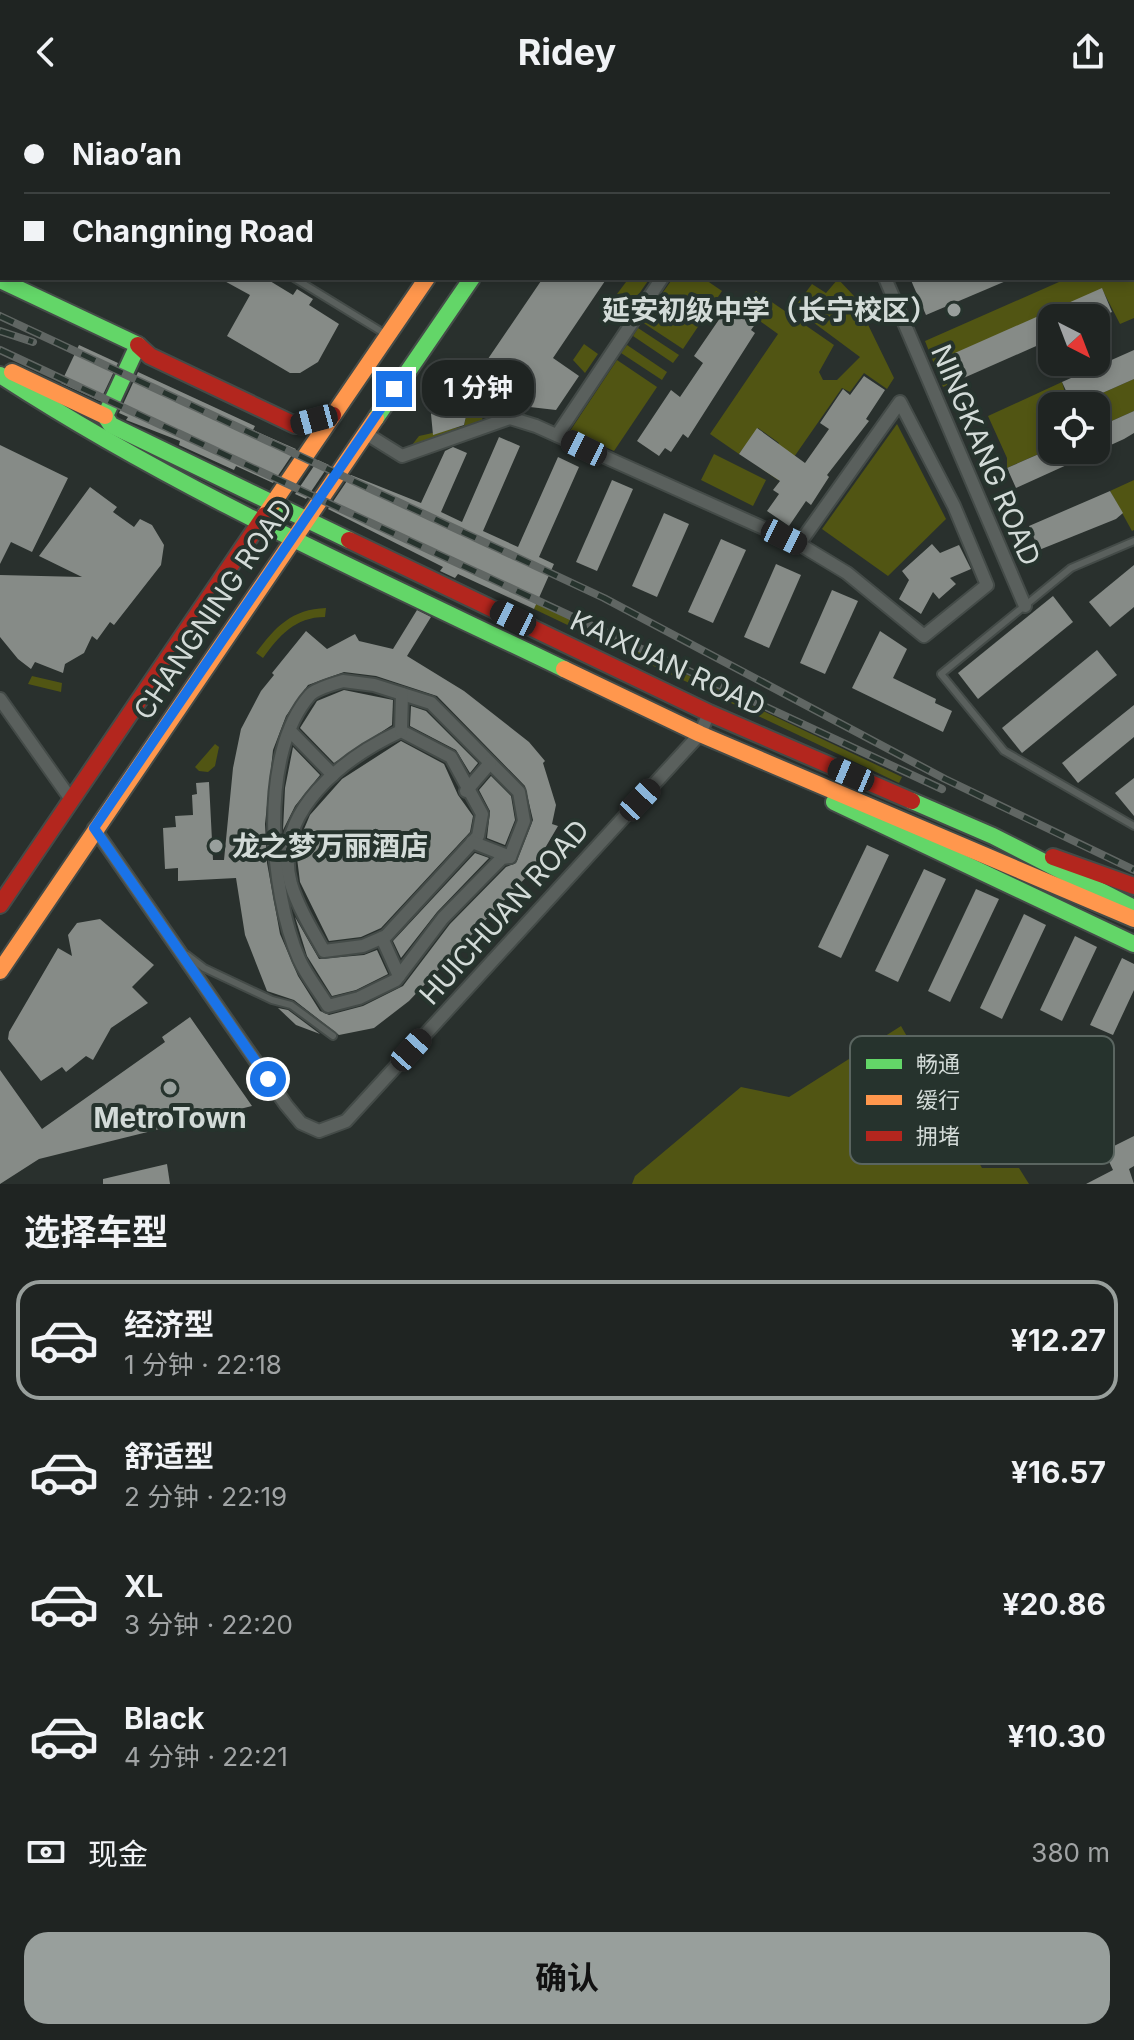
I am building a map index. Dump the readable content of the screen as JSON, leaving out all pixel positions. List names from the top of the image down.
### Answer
{
  "streets": {
    "street": [
      "NINGKANG ROAD",
      "CHANGNING ROAD",
      "KAIXUAN ROAD",
      "HUICHUAN ROAD"
    ]
  },
  "crossings": [
    ["CHANGNING ROAD", "KAIXUAN ROAD"],
    ["CHANGNING ROAD", "HUICHUAN ROAD"],
    ["KAIXUAN ROAD", "HUICHUAN ROAD"]
  ],
  "places": ["延安初级中学（长宁校区）", "龙之梦万丽酒店", "MetroTown"],
  "legend": ["畅通", "缓行", "拥堵"],
  "north": "bottom right",
  "page": {
    "header": "Ridey",
    "banner": ["Niao’an", "Changning Road"],
    "bubble": "1 分钟",
    "heading": "选择车型",
    "list": [
      {
        "name": "经济型",
        "note": "1 分钟 · 22:18",
        "value": "¥12.27"
      },
      {
        "name": "舒适型",
        "note": "2 分钟 · 22:19",
        "value": "¥16.57"
      },
      {
        "name": "XL",
        "note": "3 分钟 · 22:20",
        "value": "¥20.86"
      },
      {
        "name": "Black",
        "note": "4 分钟 · 22:21",
        "value": "¥10.30"
      }
    ],
    "pay": ["现金", "380 m"],
    "buttons": "确认"
  }
}
